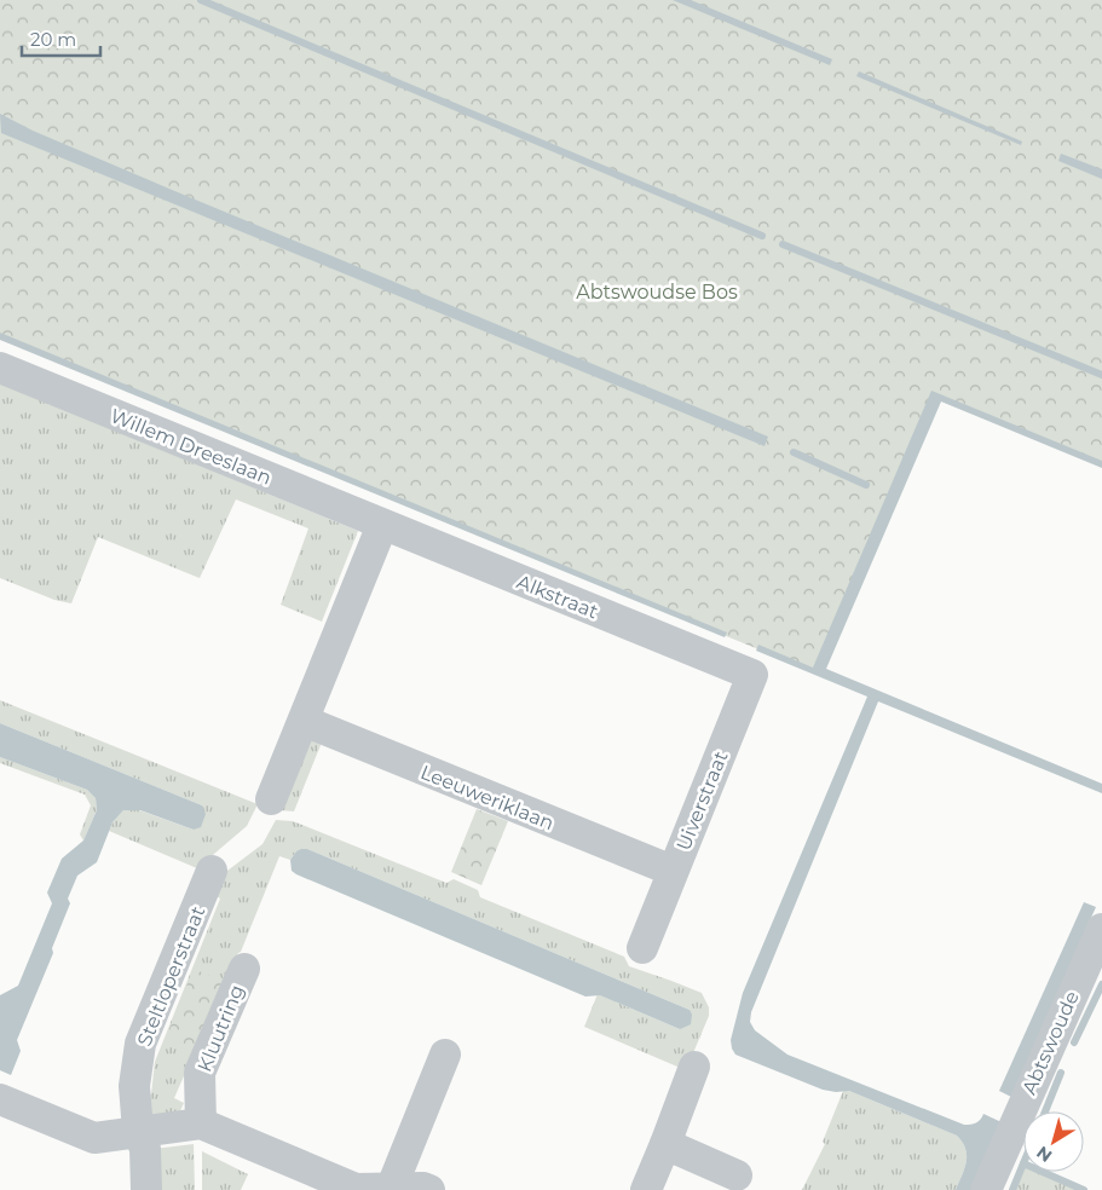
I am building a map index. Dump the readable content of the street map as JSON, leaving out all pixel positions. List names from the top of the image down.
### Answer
{
  "streets": {
    "street": [
      "Willem Dreeslaan",
      "Alkstraat",
      "Leeuweriklaan",
      "Uiverstraat",
      "Steltloperstraat",
      "Kluutring",
      "Abtswoude"
    ]
  },
  "crossings": [
    ["Willem Dreeslaan", "Alkstraat"],
    ["Alkstraat", "Uiverstraat"],
    ["Leeuweriklaan", "Uiverstraat"]
  ],
  "parks": ["Abtswoudse Bos"],
  "scale_bar": "20 m",
  "north": "bottom left"
}
